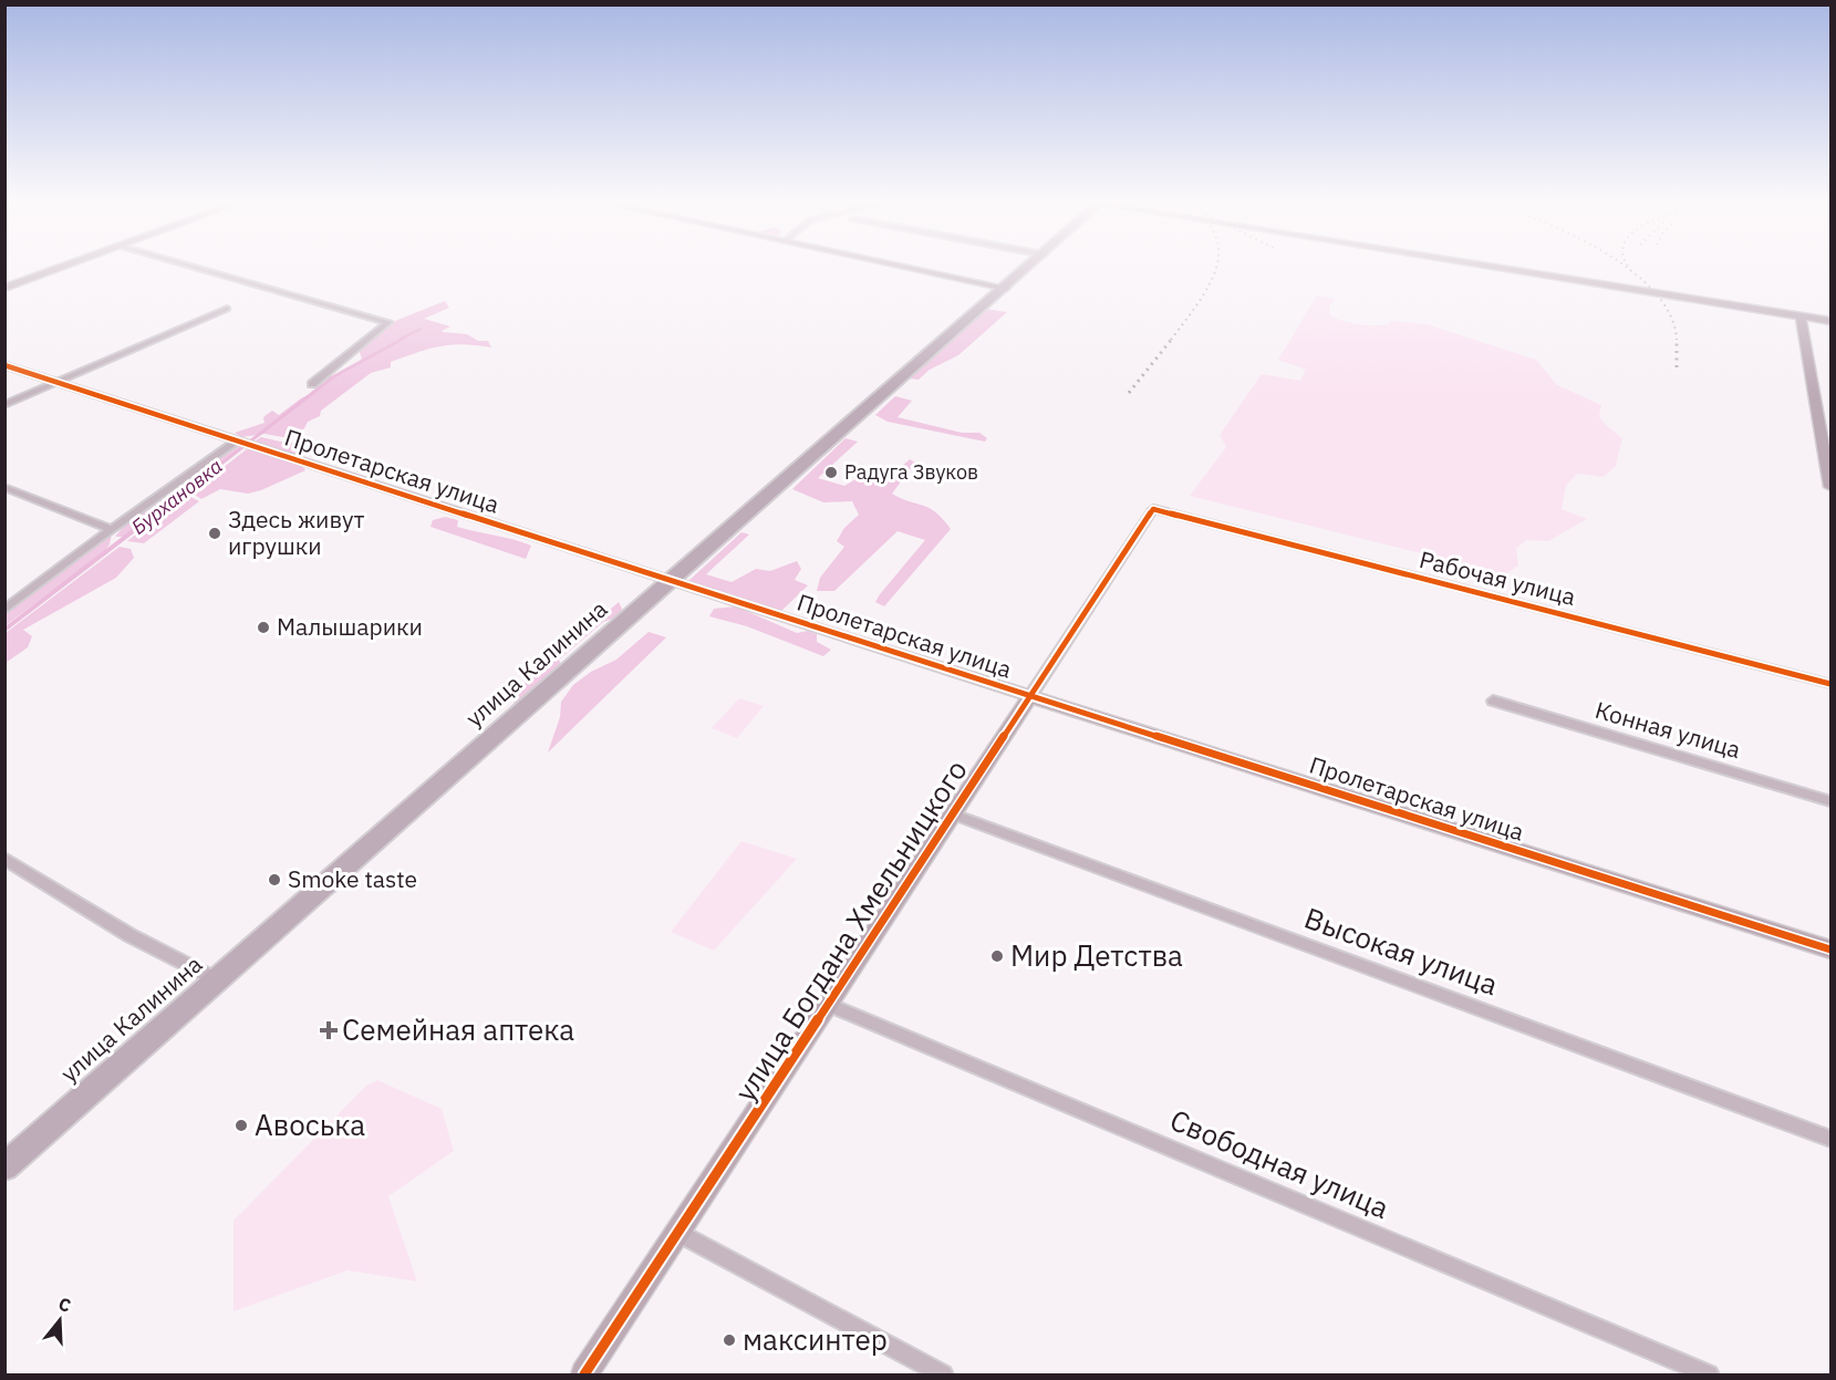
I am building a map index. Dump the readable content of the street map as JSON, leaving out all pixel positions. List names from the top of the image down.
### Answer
{
  "streets": {
    "main road": ["улица Калинина"],
    "street": [
      "Пролетарская улица",
      "Рабочая улица",
      "Конная улица",
      "улица Богдана Хмельницкого",
      "Высокая улица",
      "Свободная улица"
    ]
  },
  "crossings": [
    ["Пролетарская улица", "улица Калинина"],
    ["Пролетарская улица", "улица Богдана Хмельницкого"],
    ["Рабочая улица", "улица Богдана Хмельницкого"],
    ["улица Богдана Хмельницкого", "Высокая улица"],
    ["улица Богдана Хмельницкого", "Свободная улица"]
  ],
  "water": ["Бурхановка"],
  "places": {
    "other": [
      "Радуга Звуков",
      "Здесь живут игрушки",
      "Малышарики",
      "Smoke taste",
      "Мир Детства",
      "Авоська",
      "максинтер"
    ],
    "health": ["Семейная аптека"]
  },
  "north": "top"
}
